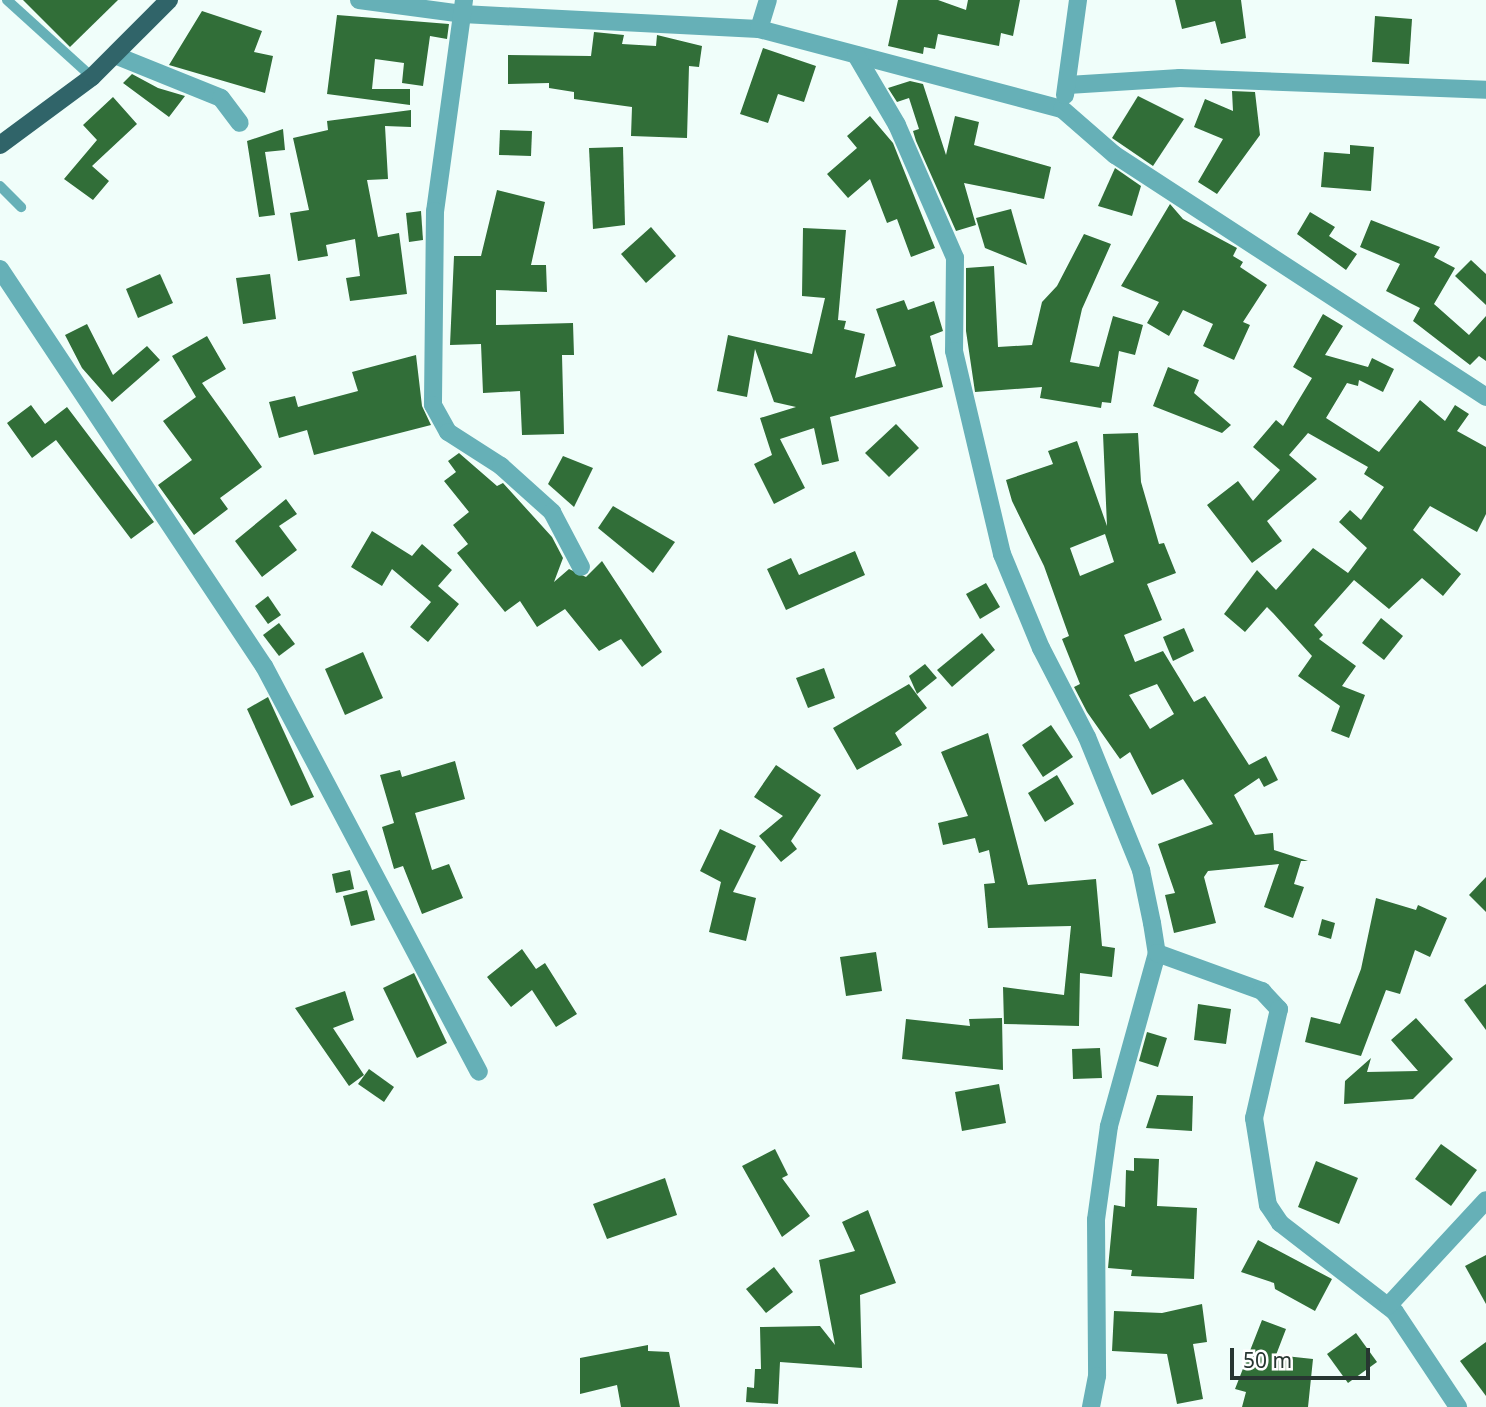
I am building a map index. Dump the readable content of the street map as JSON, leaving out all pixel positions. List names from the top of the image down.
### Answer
{
  "scale_bar": "50 m"
}
